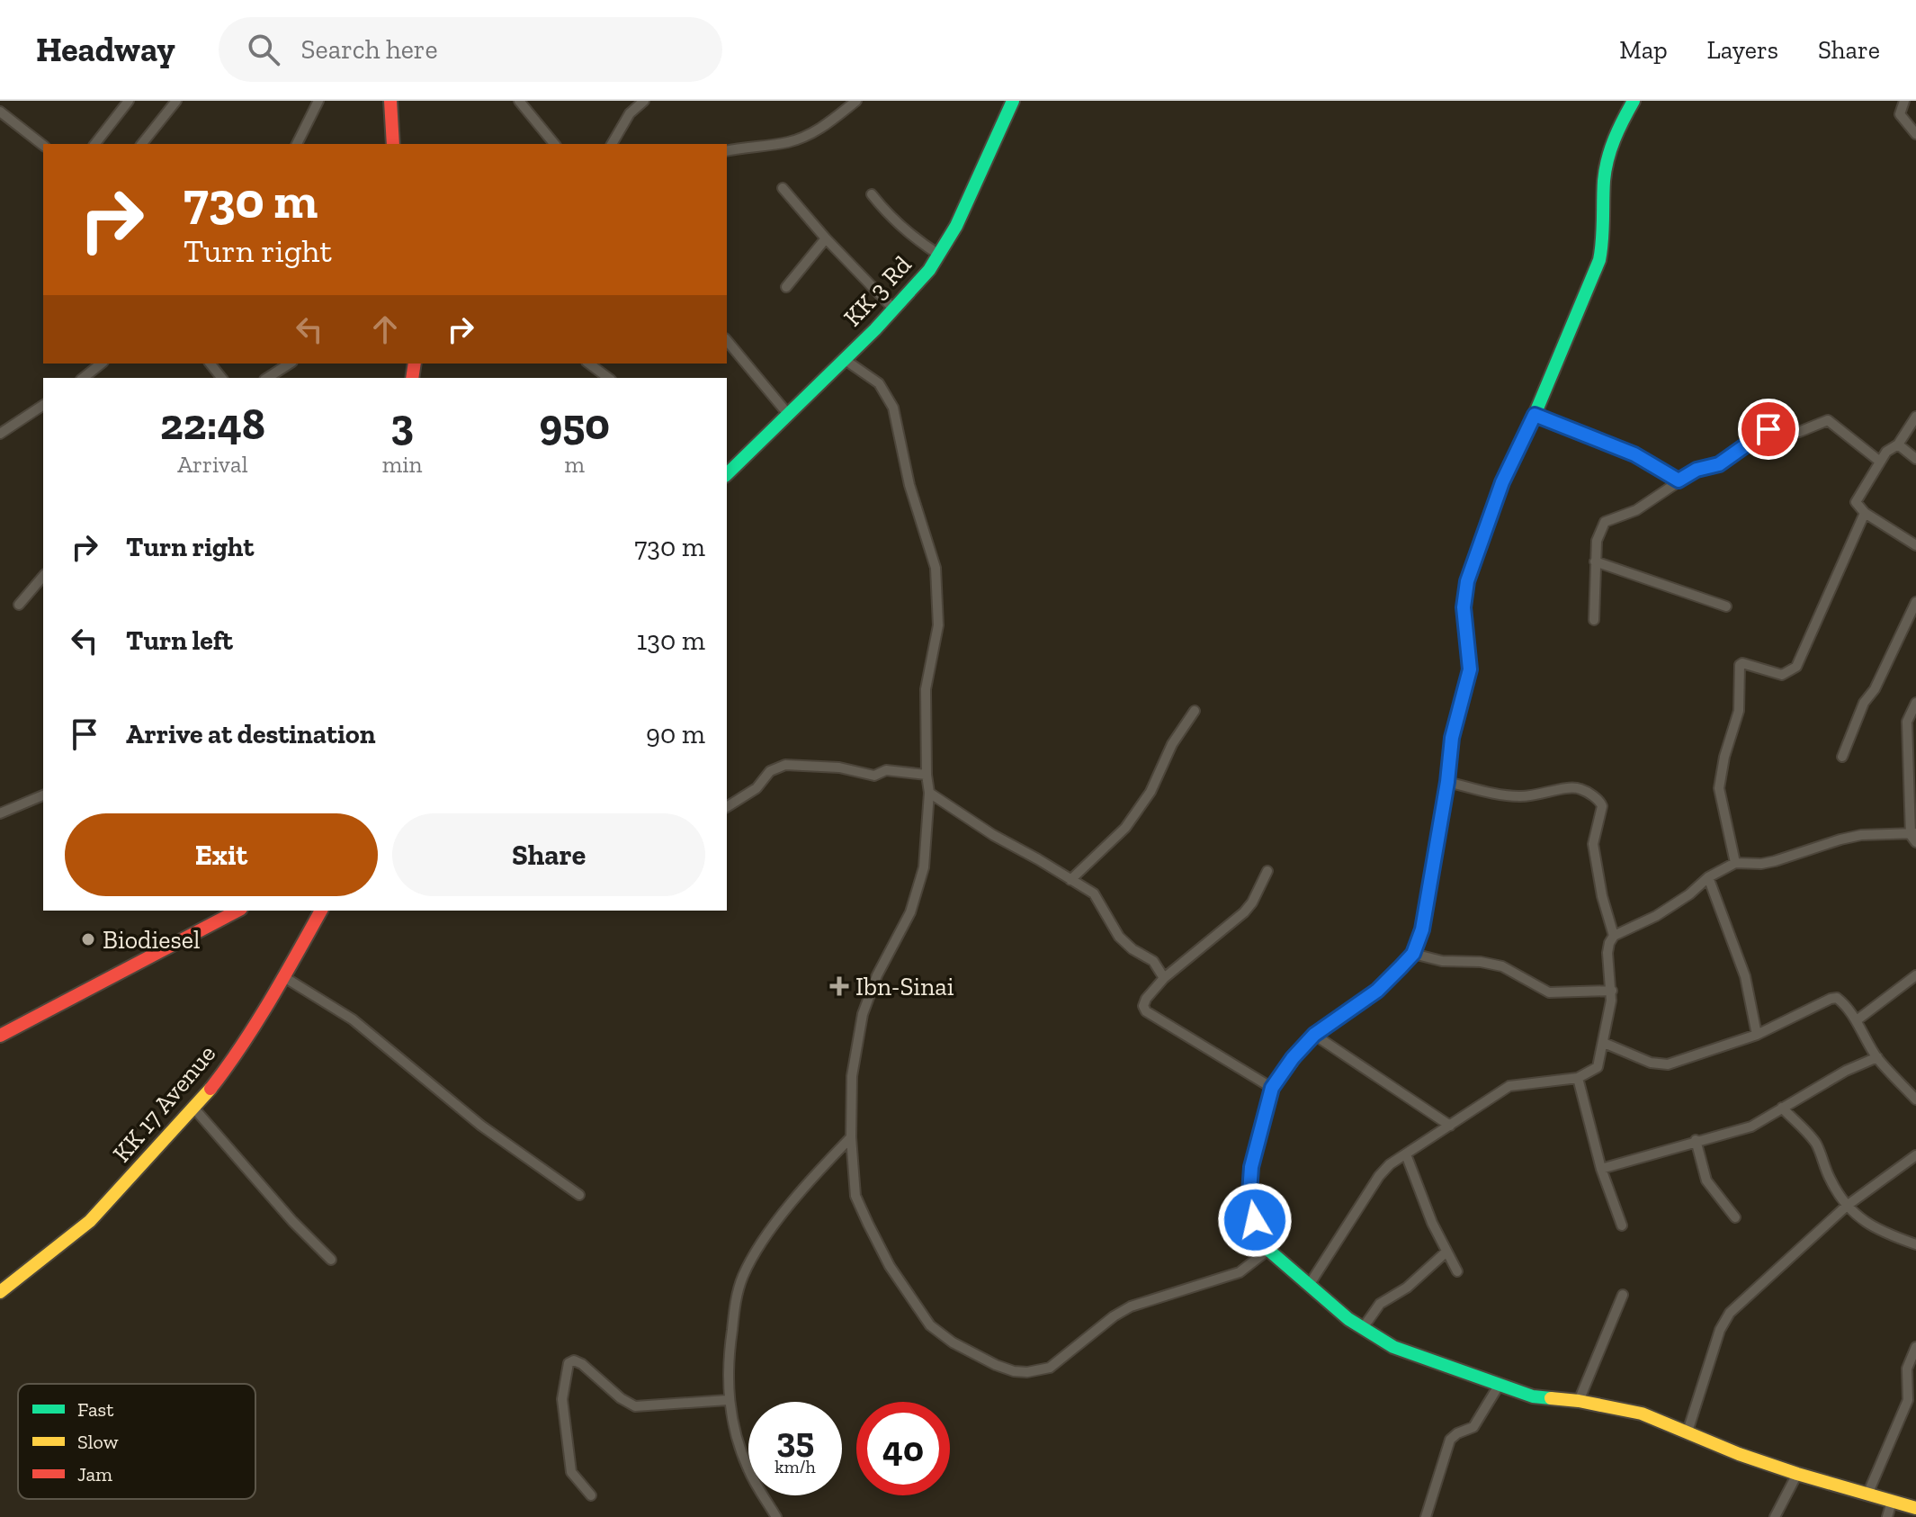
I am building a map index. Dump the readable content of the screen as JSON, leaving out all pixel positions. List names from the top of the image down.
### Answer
{
  "streets": {
    "main road": ["KK 3 Rd", "KK 17 Avenue"]
  },
  "places": {
    "other": ["Biodiesel"],
    "health": ["Ibn-Sinai"]
  },
  "legend": ["Fast", "Slow", "Jam"],
  "page": {
    "header": "Headway",
    "search": "Search here",
    "nav": ["Map", "Layers", "Share"],
    "turn": ["730 m", "Turn right"],
    "eta": [
      "22:48",
      "Arrival",
      "3",
      "min",
      "950",
      "m"
    ],
    "list": [
      {
        "name": "Turn right",
        "value": "730 m"
      },
      {
        "name": "Turn left",
        "value": "130 m"
      },
      {
        "name": "Arrive at destination",
        "value": "90 m"
      }
    ],
    "buttons": ["Exit", "Share"],
    "speed": "35 km/h",
    "limit": "40"
  }
}
